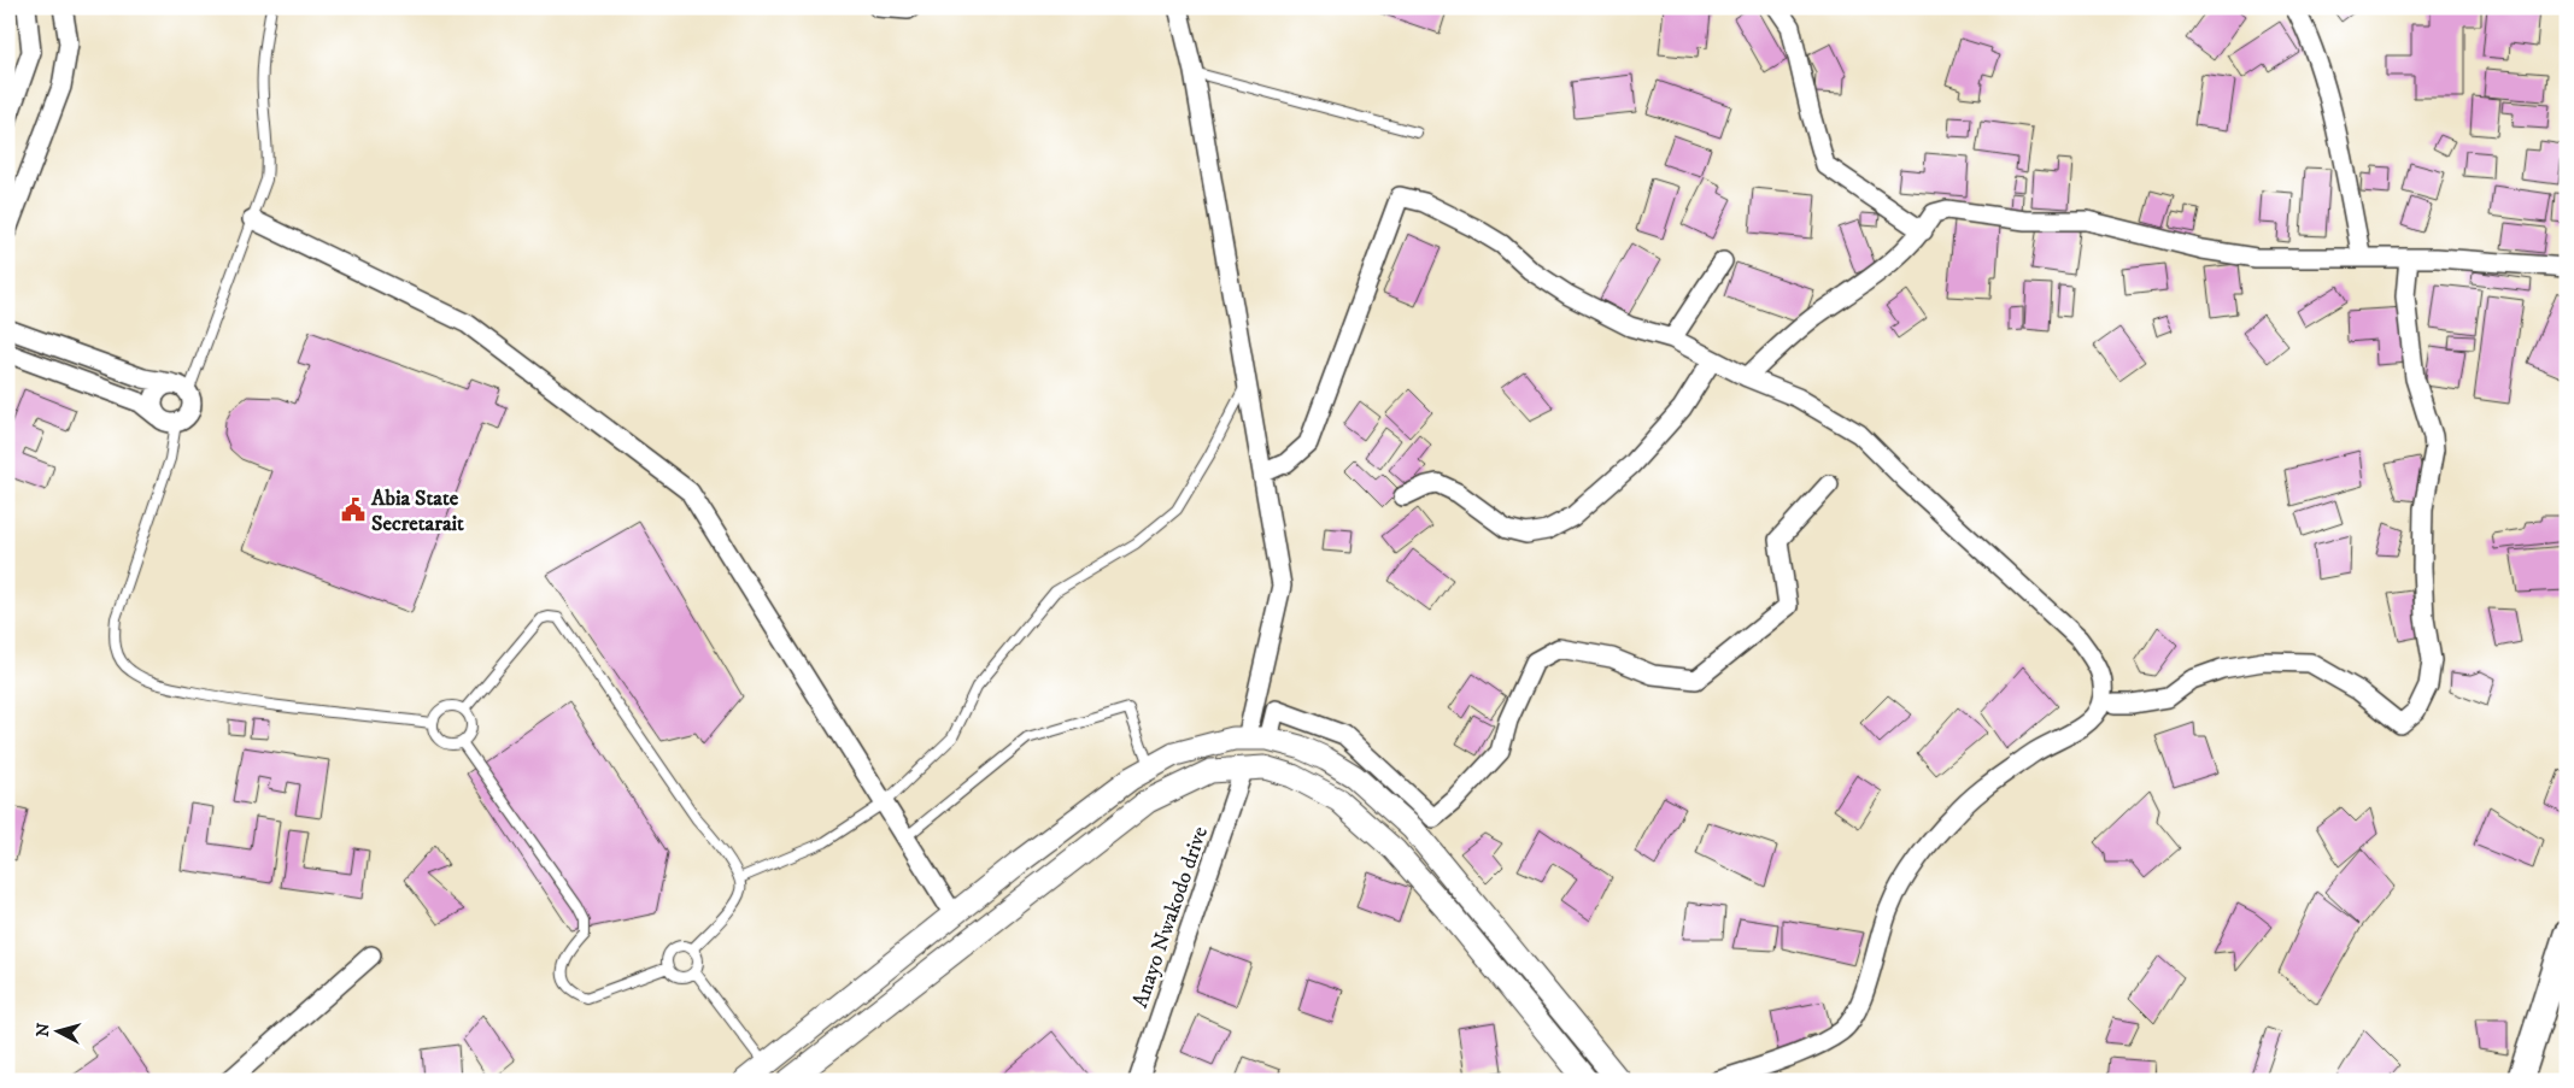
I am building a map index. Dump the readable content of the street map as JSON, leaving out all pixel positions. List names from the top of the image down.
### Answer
{
  "streets": {
    "street": ["Anayo Nwakodo drive"]
  },
  "places": {
    "public building": ["Abia State Secretarait"]
  },
  "north": "left"
}
